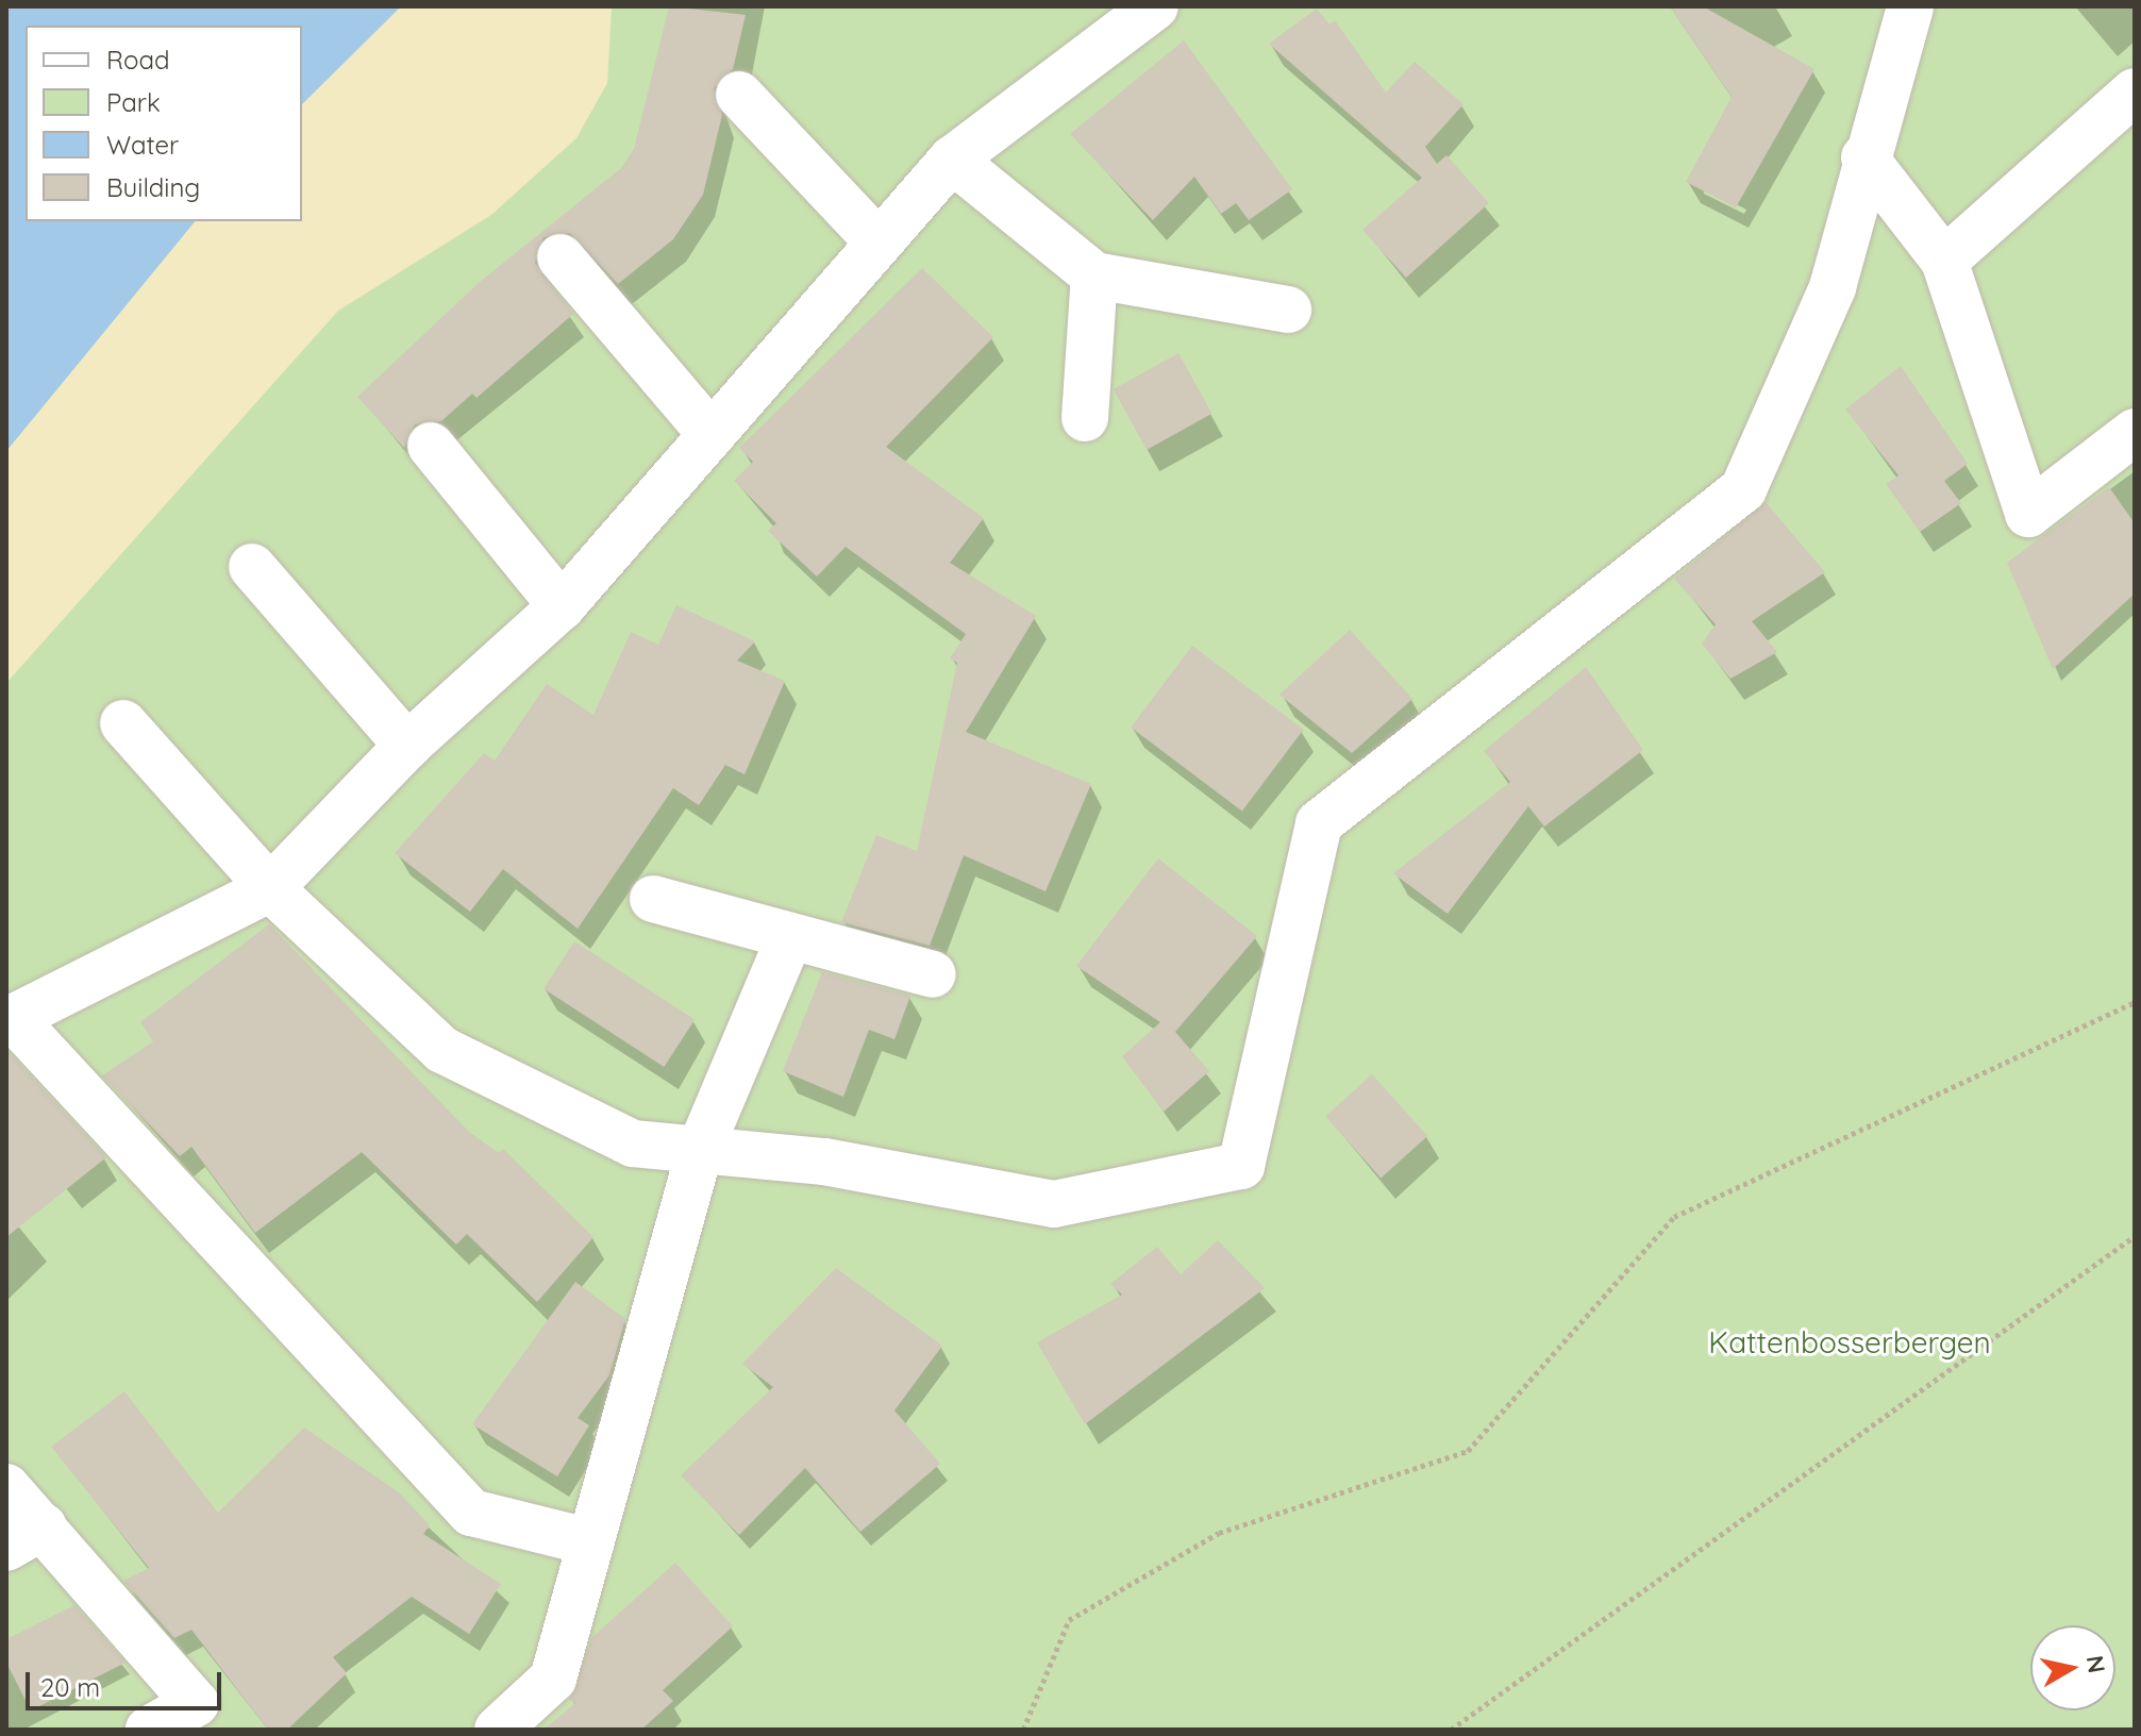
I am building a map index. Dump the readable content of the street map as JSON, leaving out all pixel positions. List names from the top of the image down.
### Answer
{
  "parks": ["Kattenbosserbergen"],
  "legend": [
    "Road",
    "Park",
    "Water",
    "Building"
  ],
  "scale_bar": "20 m",
  "north": "right"
}
